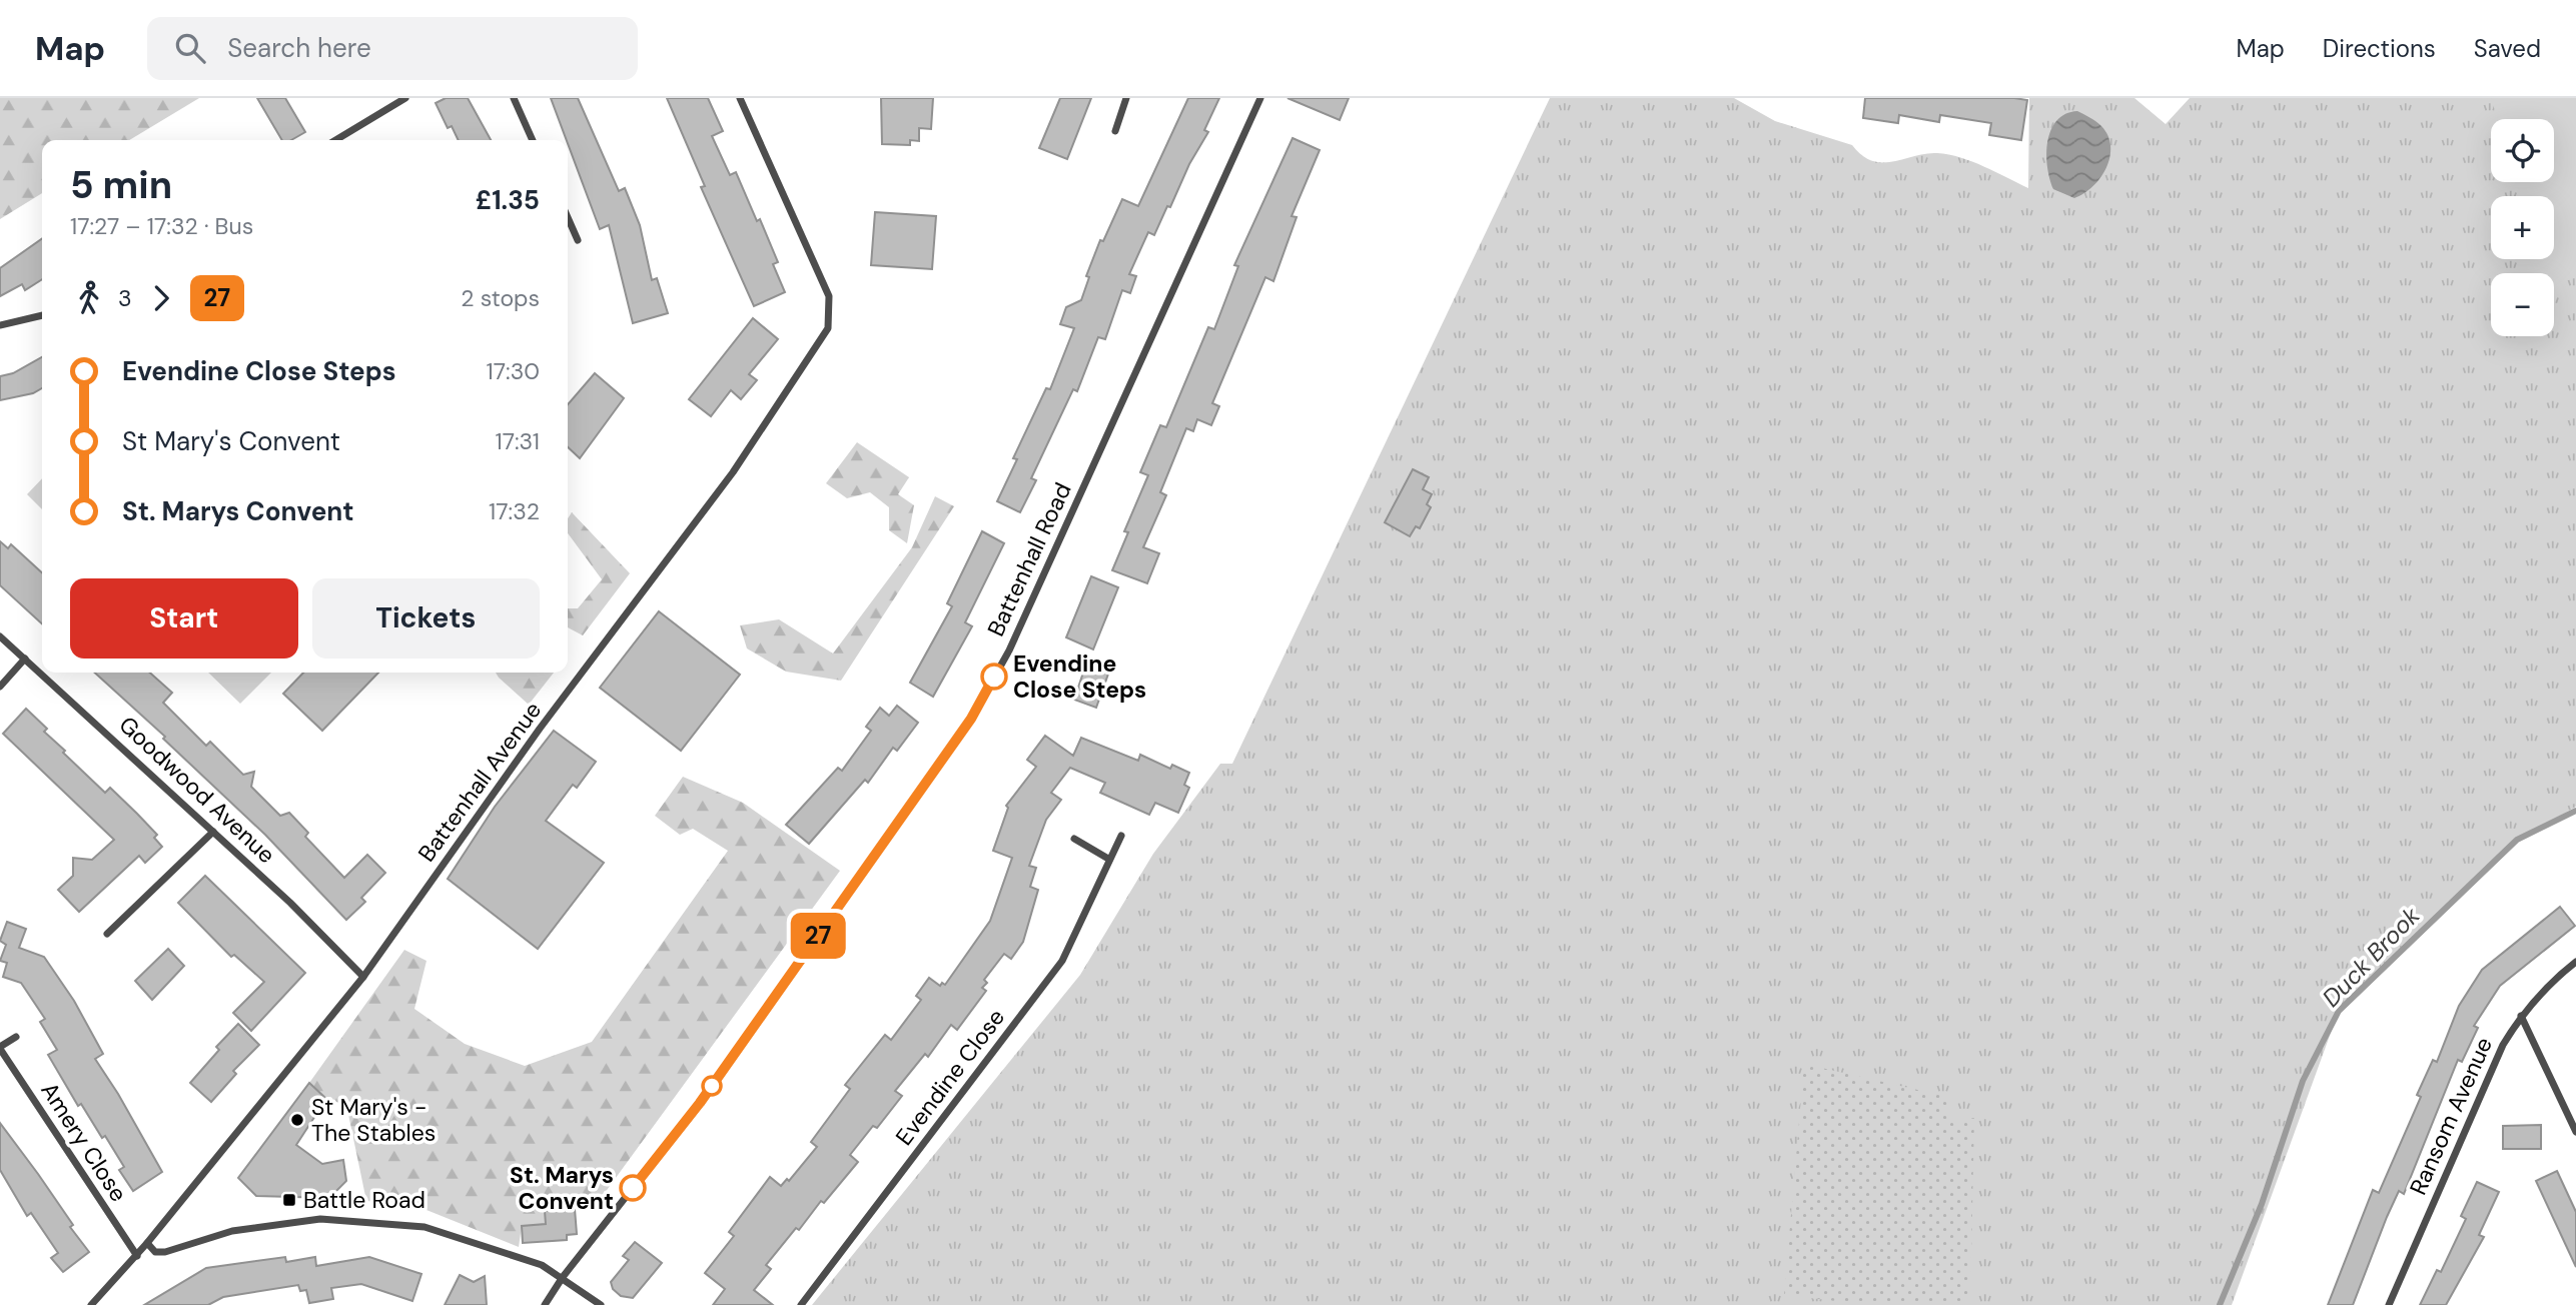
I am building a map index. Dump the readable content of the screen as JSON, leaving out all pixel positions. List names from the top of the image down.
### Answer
{
  "streets": {
    "street": [
      "Battenhall Road",
      "Battenhall Avenue",
      "Goodwood Avenue",
      "Evendine Close",
      "Ransom Avenue",
      "Amery Close"
    ]
  },
  "crossings": [
    ["Battenhall Avenue", "Goodwood Avenue"],
    ["Battenhall Avenue", "Amery Close"]
  ],
  "water": ["Duck Brook"],
  "places": {
    "other": ["Evendine Close Steps", "St Mary's - The Stables", "St. Marys Convent"],
    "transit": ["Battle Road"]
  },
  "lines": ["bus line 27"],
  "page": {
    "header": "Map",
    "search": "Search here",
    "nav": ["Map", "Directions", "Saved"],
    "on_map": "27",
    "map_buttons": ["+", "−"],
    "heading": ["5 min", "17:27 – 17:32 · Bus", "£1.35"],
    "legs": ["3", "27", "2 stops"],
    "list": [
      {
        "name": "Evendine Close Steps",
        "value": "17:30"
      },
      {
        "name": "St Mary's Convent",
        "value": "17:31"
      },
      {
        "name": "St. Marys Convent",
        "value": "17:32"
      }
    ],
    "buttons": ["Start", "Tickets"]
  }
}
